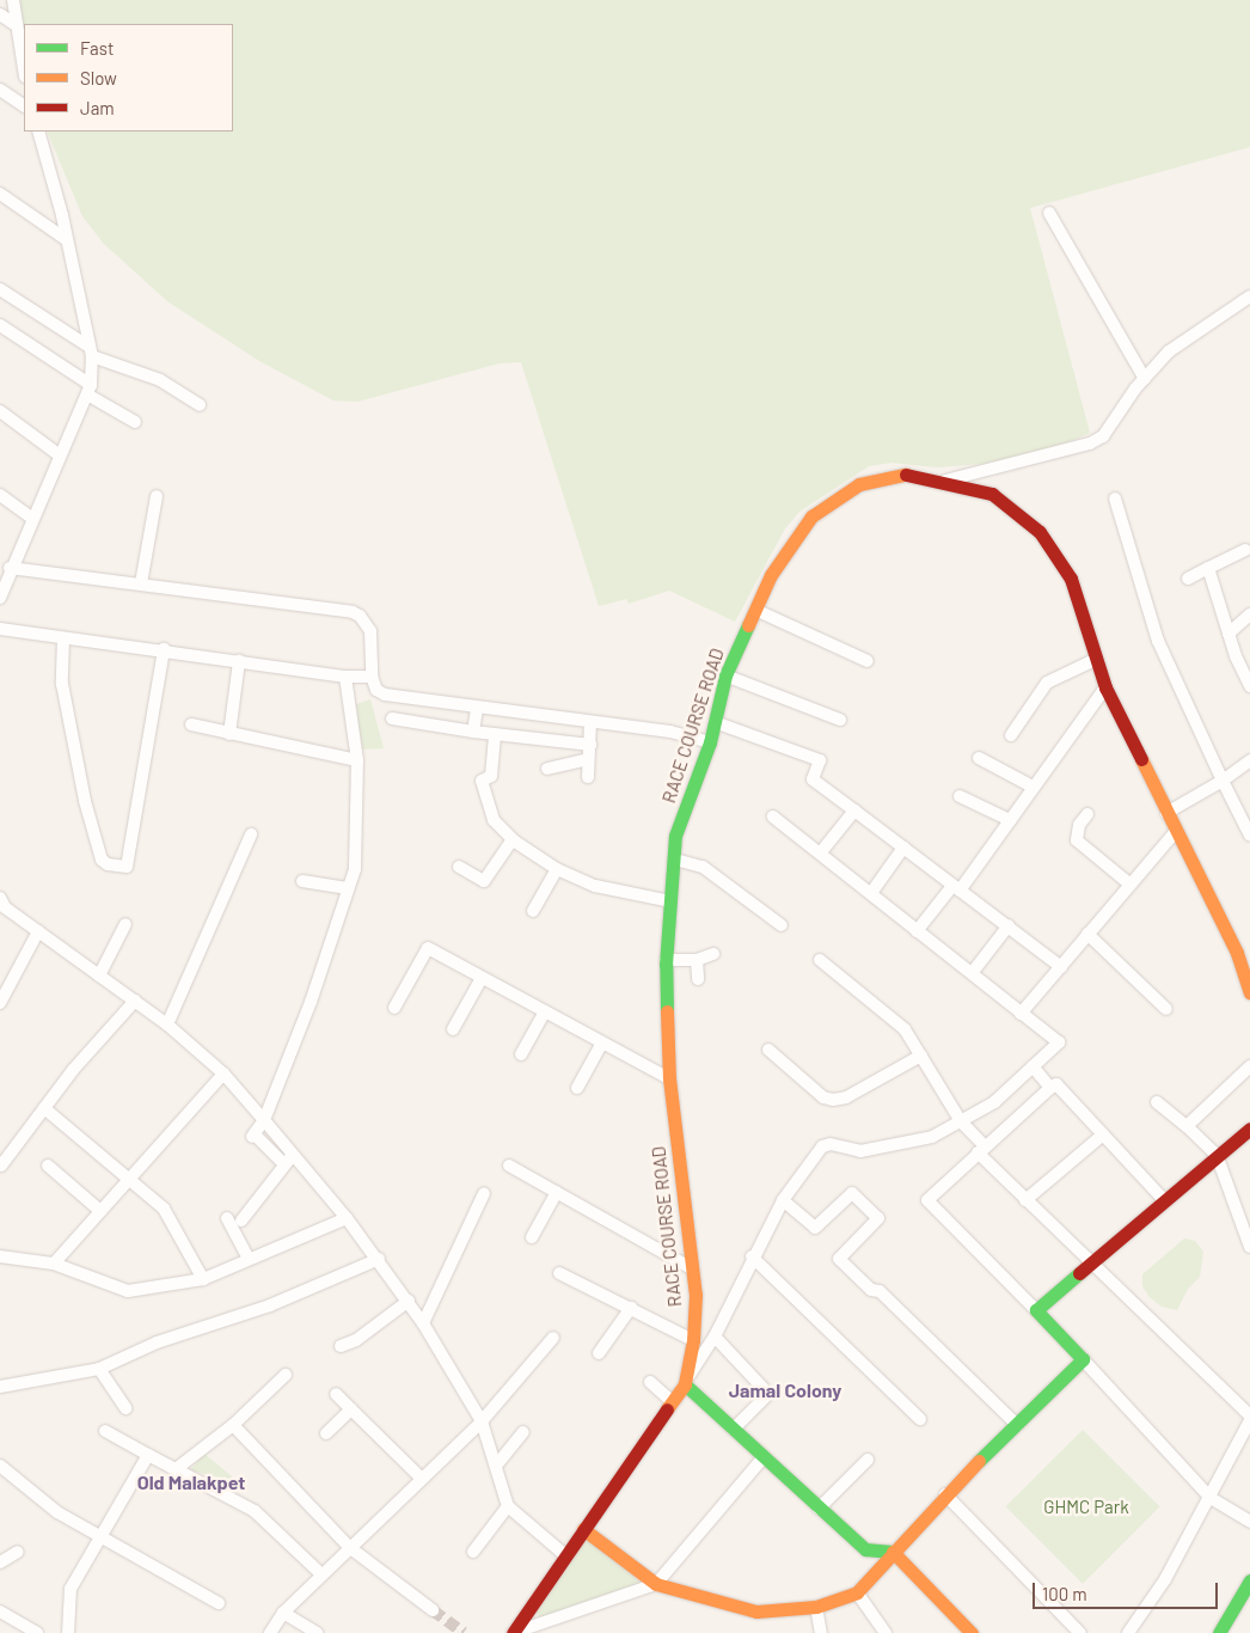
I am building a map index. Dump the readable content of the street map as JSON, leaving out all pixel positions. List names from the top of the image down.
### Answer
{
  "streets": {
    "street": ["RACE COURSE ROAD"]
  },
  "districts": ["Jamal Colony", "Old Malakpet"],
  "parks": ["GHMC Park"],
  "legend": ["Fast", "Slow", "Jam"],
  "scale_bar": "100 m"
}
